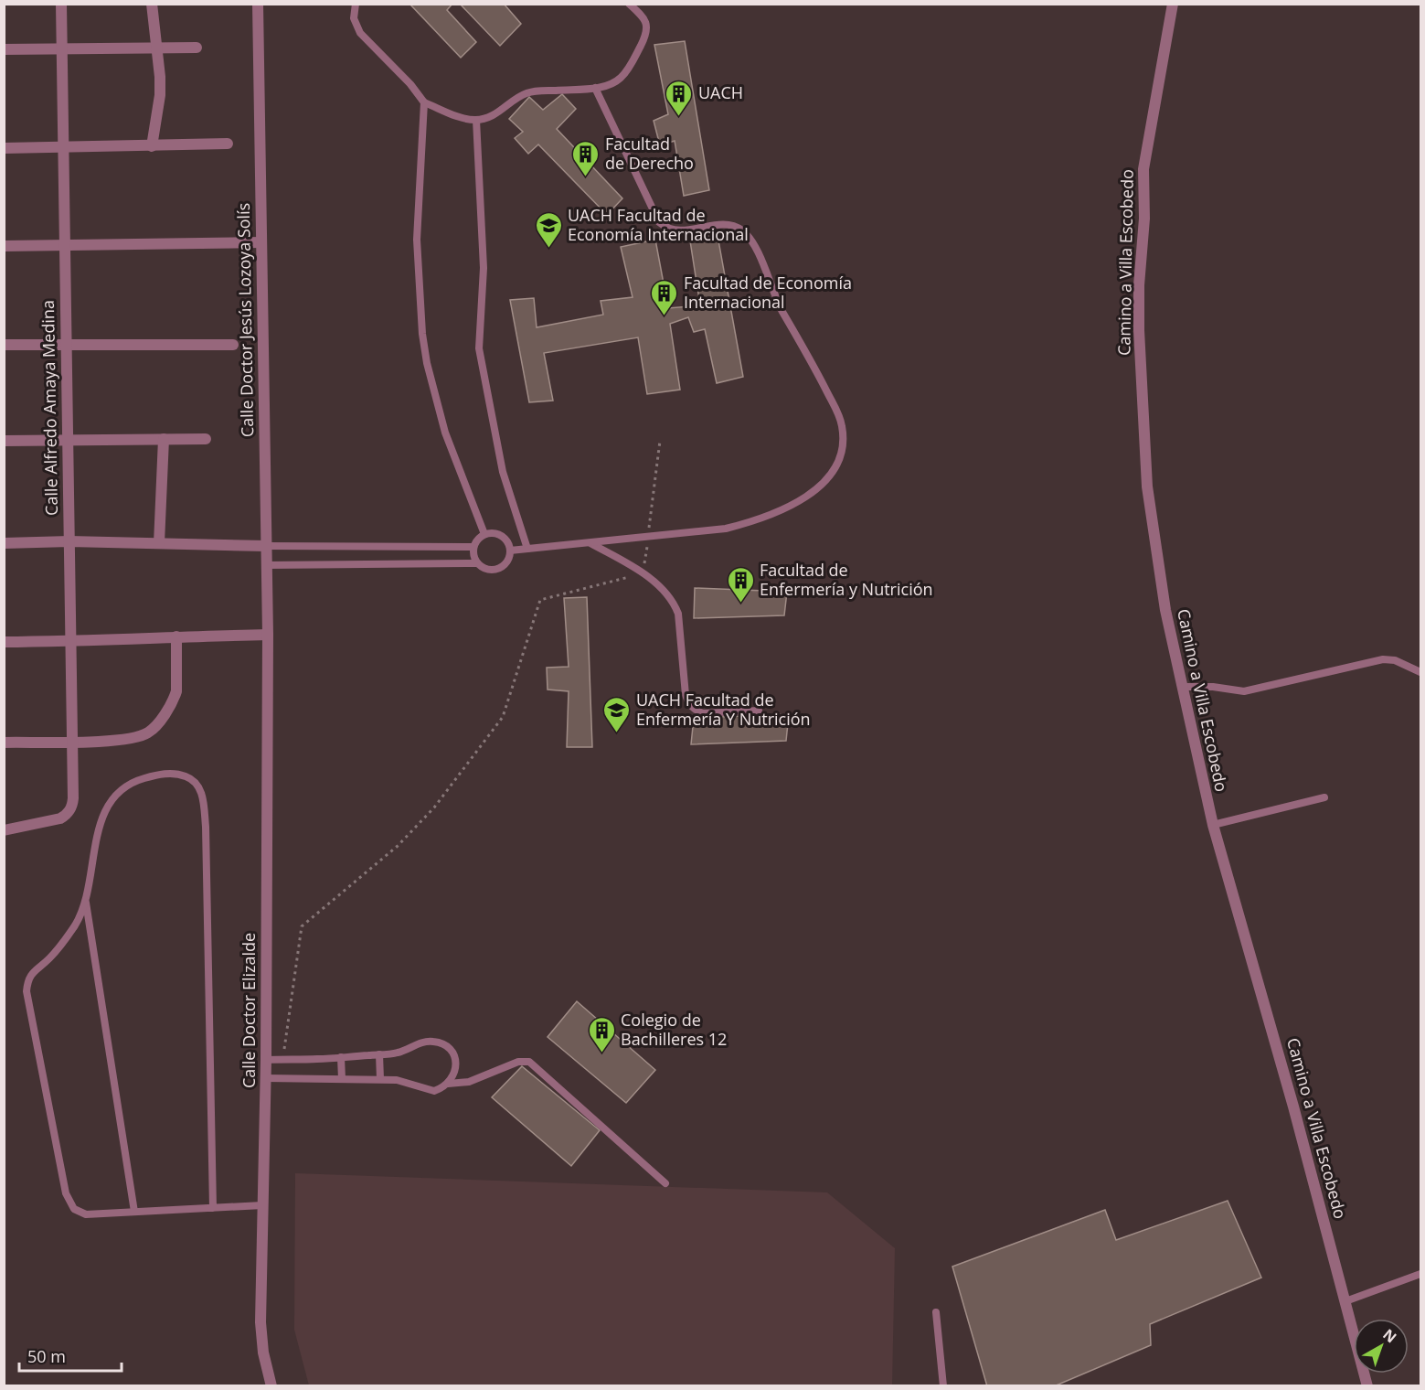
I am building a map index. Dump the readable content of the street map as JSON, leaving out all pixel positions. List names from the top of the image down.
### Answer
{
  "streets": {
    "street": [
      "Camino a Villa Escobedo",
      "Calle Doctor Jesús Lozoya Solís",
      "Calle Alfredo Amaya Medina",
      "Calle Doctor Elizalde"
    ]
  },
  "crossings": [
    ["Calle Doctor Jesús Lozoya Solís", "Calle Doctor Elizalde"]
  ],
  "places": {
    "building": [
      "UACH",
      "Facultad de Derecho",
      "Facultad de Economía Internacional",
      "Facultad de Enfermería y Nutrición",
      "Colegio de Bachilleres 12"
    ],
    "school or university": ["UACH Facultad de Economía Internacional", "UACH Facultad de Enfermería Y Nutrición"]
  },
  "scale_bar": "50 m",
  "north": "top right"
}
